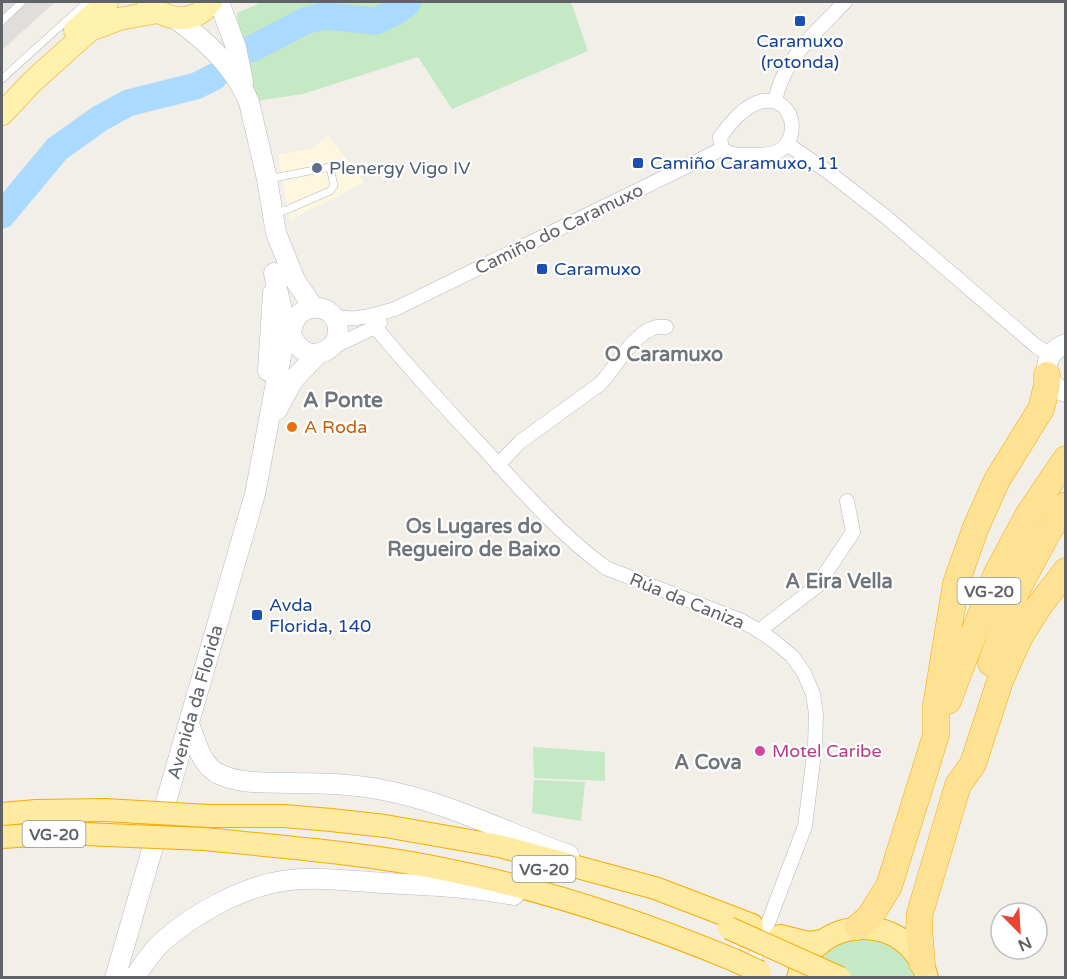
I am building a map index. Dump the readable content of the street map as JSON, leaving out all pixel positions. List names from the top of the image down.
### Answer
{
  "streets": {
    "highway": ["VG-20"],
    "main road": ["Avenida da Florida"],
    "street": ["Camiño do Caramuxo", "Rúa da Caniza"]
  },
  "crossings": [
    ["Camiño do Caramuxo", "Rúa da Caniza"],
    ["Camiño do Caramuxo", "Avenida da Florida"]
  ],
  "districts": [
    "O Caramuxo",
    "A Ponte",
    "Os Lugares do Regueiro de Baixo",
    "A Eira Vella",
    "A Cova"
  ],
  "places": {
    "transit": [
      "Caramuxo (rotonda)",
      "Camiño Caramuxo, 11",
      "Caramuxo",
      "Avda Florida, 140"
    ],
    "other": ["Plenergy Vigo IV", "A Roda", "Motel Caribe"]
  },
  "north": "bottom right"
}
